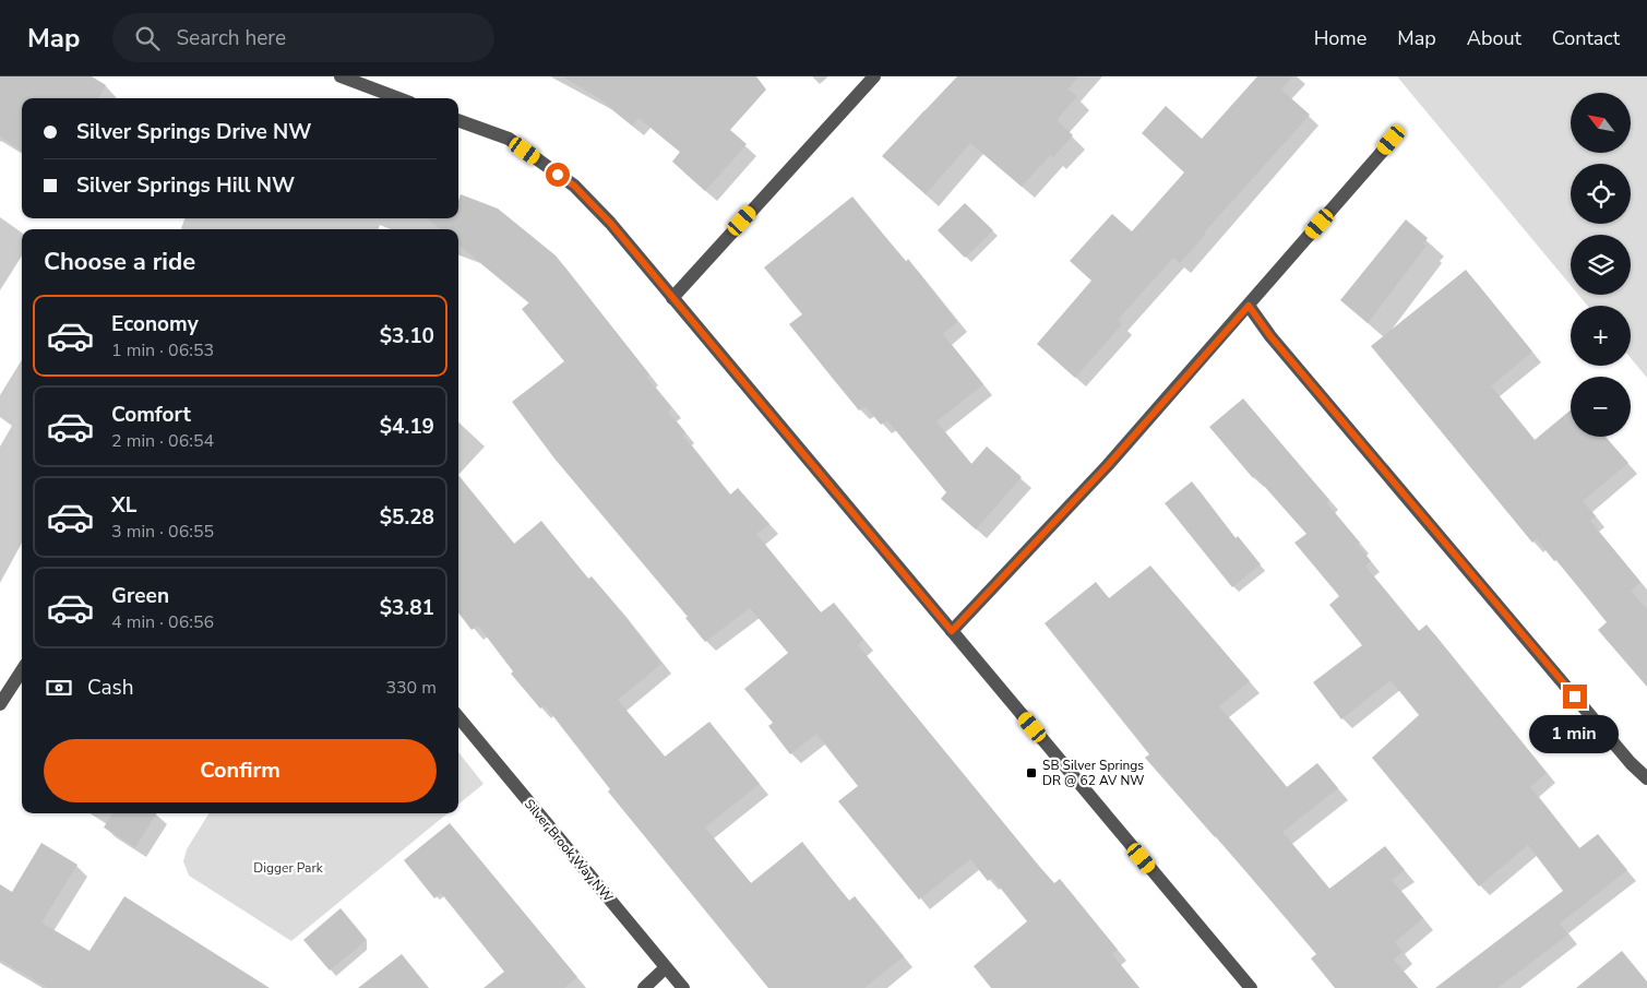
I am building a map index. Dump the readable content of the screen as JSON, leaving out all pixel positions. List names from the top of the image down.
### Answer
{
  "streets": {
    "street": ["Silver Brook Way NW"]
  },
  "parks": ["Digger Park"],
  "places": {
    "transit": ["SB Silver Springs DR @ 62 AV NW"]
  },
  "north": "top left",
  "page": {
    "header": "Map",
    "search": "Search here",
    "nav": [
      "Home",
      "Map",
      "About",
      "Contact"
    ],
    "map_buttons": ["+", "−"],
    "banner": ["Silver Springs Drive NW", "Silver Springs Hill NW"],
    "heading": "Choose a ride",
    "list": [
      {
        "name": "Economy",
        "note": "1 min · 06:53",
        "value": "$3.10"
      },
      {
        "name": "Comfort",
        "note": "2 min · 06:54",
        "value": "$4.19"
      },
      {
        "name": "XL",
        "note": "3 min · 06:55",
        "value": "$5.28"
      },
      {
        "name": "Green",
        "note": "4 min · 06:56",
        "value": "$3.81"
      }
    ],
    "pay": ["Cash", "330 m"],
    "bubble": "1 min",
    "buttons": "Confirm"
  }
}
